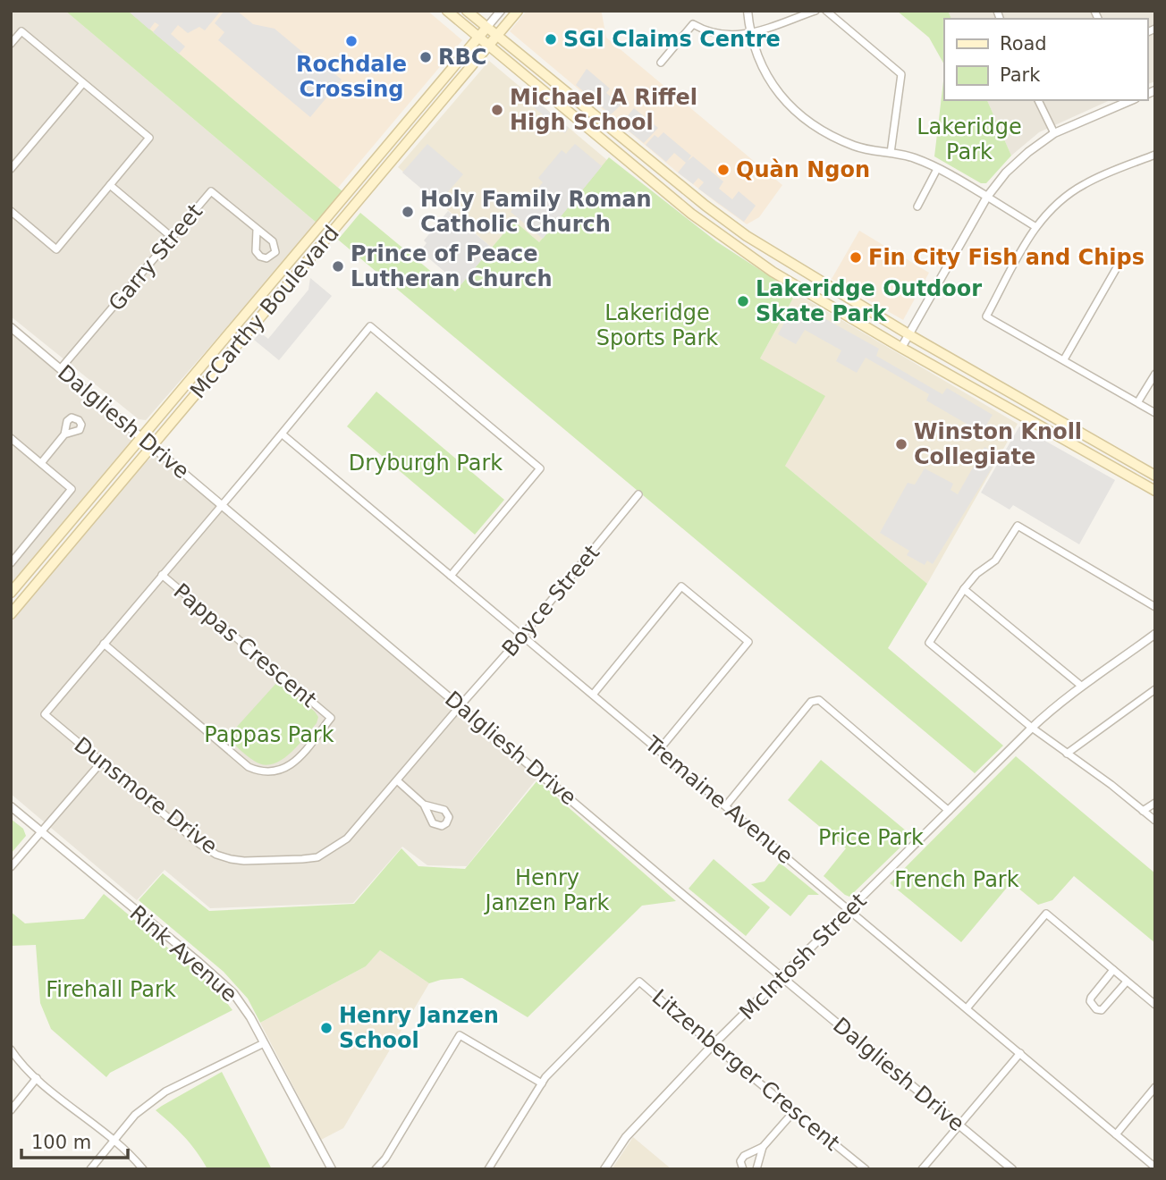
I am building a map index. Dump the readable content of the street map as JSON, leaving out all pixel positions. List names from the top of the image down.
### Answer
{
  "streets": {
    "main road": ["McCarthy Boulevard"],
    "street": [
      "Garry Street",
      "Dalgliesh Drive",
      "Boyce Street",
      "Pappas Crescent",
      "Dunsmore Drive",
      "Tremaine Avenue",
      "Rink Avenue",
      "McIntosh Street",
      "Litzenberger Crescent"
    ]
  },
  "crossings": [
    ["Garry Street", "Dalgliesh Drive"],
    ["McCarthy Boulevard", "Dalgliesh Drive"],
    ["Dalgliesh Drive", "Boyce Street"],
    ["Dalgliesh Drive", "Dunsmore Drive"],
    ["Dalgliesh Drive", "McIntosh Street"],
    ["Boyce Street", "Dunsmore Drive"],
    ["Boyce Street", "Tremaine Avenue"],
    ["Pappas Crescent", "Dunsmore Drive"],
    ["Dunsmore Drive", "Tremaine Avenue"],
    ["Tremaine Avenue", "McIntosh Street"],
    ["McIntosh Street", "Litzenberger Crescent"]
  ],
  "parks": [
    "Lakeridge Park",
    "Lakeridge Sports Park",
    "Dryburgh Park",
    "Pappas Park",
    "Price Park",
    "Henry Janzen Park",
    "French Park",
    "Firehall Park"
  ],
  "places": [
    "SGI Claims Centre",
    "Rochdale Crossing",
    "RBC",
    "Michael A Riffel High School",
    "Quàn Ngon",
    "Holy Family Roman Catholic Church",
    "Fin City Fish and Chips",
    "Prince of Peace Lutheran Church",
    "Lakeridge Outdoor Skate Park",
    "Winston Knoll Collegiate",
    "Henry Janzen School"
  ],
  "legend": ["Road", "Park"],
  "scale_bar": "100 m"
}
